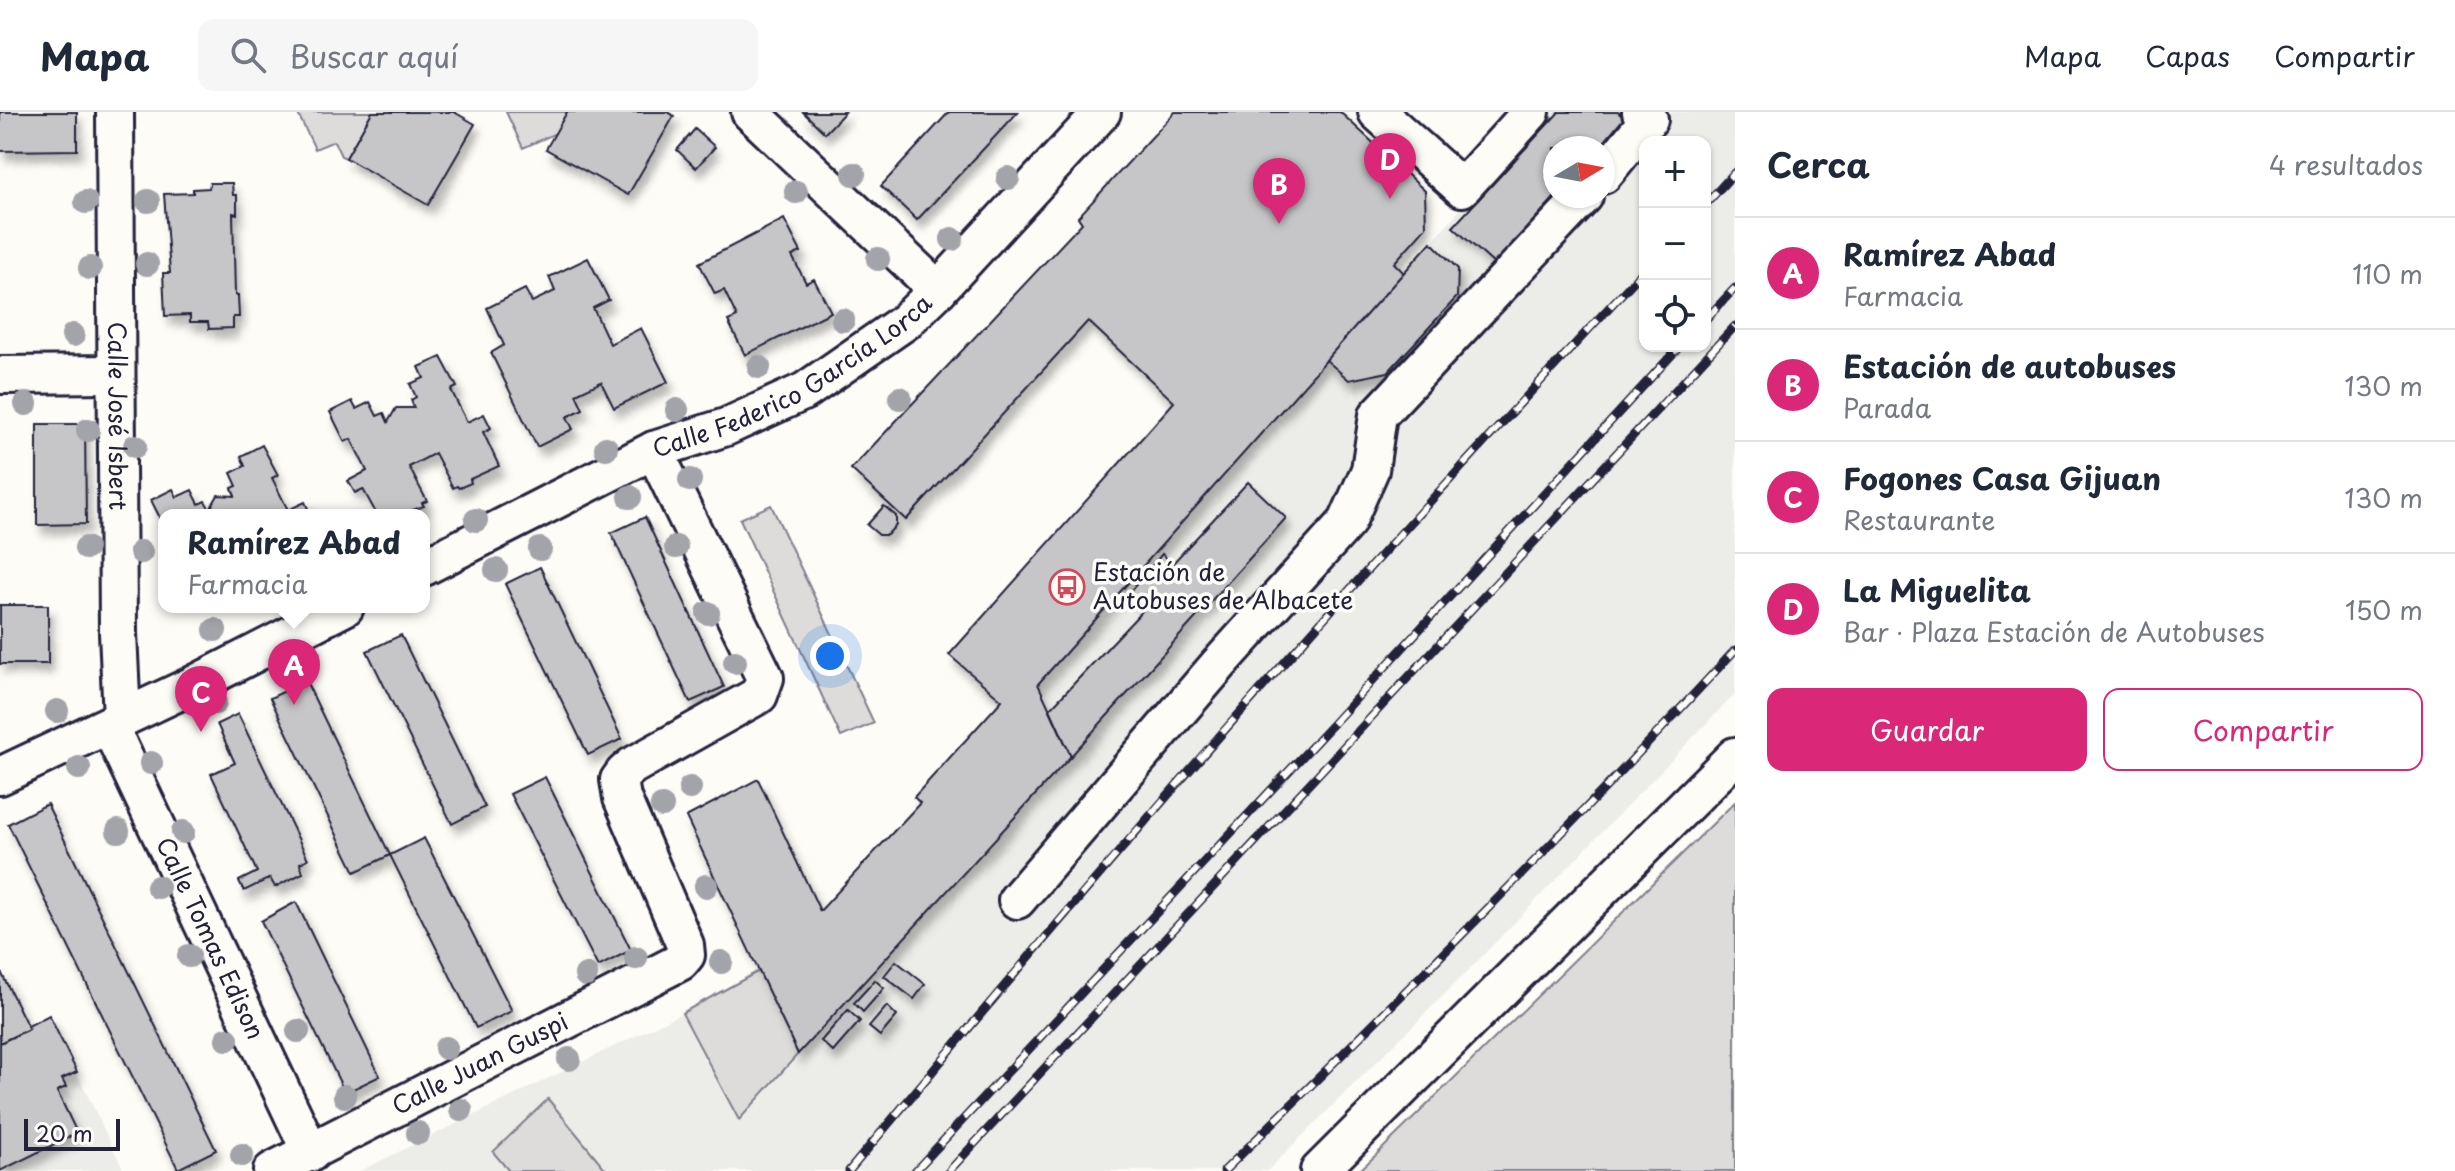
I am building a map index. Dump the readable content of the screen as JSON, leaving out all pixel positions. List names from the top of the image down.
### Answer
{
  "streets": {
    "street": [
      "Calle Federico García Lorca",
      "Calle José Isbert",
      "Calle Tomas Edison",
      "Calle Juan Guspi"
    ]
  },
  "crossings": [
    ["Calle Federico García Lorca", "Calle Juan Guspi"],
    ["Calle José Isbert", "Calle Tomas Edison"],
    ["Calle Tomas Edison", "Calle Juan Guspi"]
  ],
  "places": {
    "bus stop": ["Estación de Autobuses de Albacete"]
  },
  "scale_bar": "20 m",
  "north": "right",
  "page": {
    "header": "Mapa",
    "search": "Buscar aquí",
    "nav": ["Mapa", "Capas", "Compartir"],
    "heading": ["Cerca", "4 resultados"],
    "pins": [
      "D",
      "B",
      "A",
      "C"
    ],
    "map_buttons": ["+", "−"],
    "list": [
      {
        "mark": "A",
        "name": "Ramírez Abad",
        "note": "Farmacia",
        "value": "110 m"
      },
      {
        "mark": "B",
        "name": "Estación de autobuses",
        "note": "Parada",
        "value": "130 m"
      },
      {
        "mark": "C",
        "name": "Fogones Casa Gijuan",
        "note": "Restaurante",
        "value": "130 m"
      },
      {
        "mark": "D",
        "name": "La Miguelita",
        "note": "Bar · Plaza Estación de Autobuses",
        "value": "150 m"
      }
    ],
    "popup": ["Ramírez Abad", "Farmacia"],
    "buttons": ["Guardar", "Compartir"],
    "scale": "20 m"
  }
}
